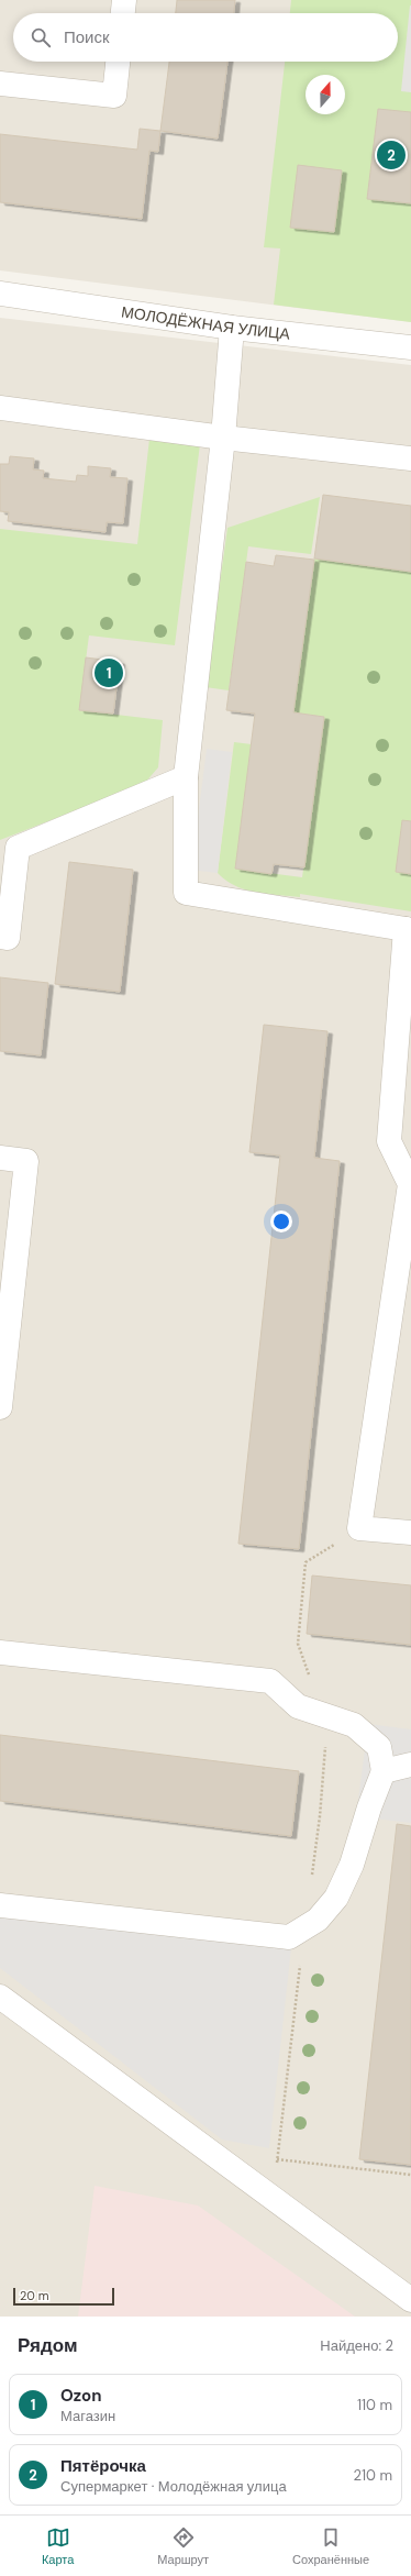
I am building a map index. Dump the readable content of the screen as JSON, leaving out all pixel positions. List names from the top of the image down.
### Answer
{
  "streets": {
    "street": ["МОЛОДЁЖНАЯ УЛИЦА"]
  },
  "scale_bar": "20 m",
  "north": "top",
  "page": {
    "search": "Поиск",
    "pins": ["2", "1"],
    "scale": "20 m",
    "heading": ["Рядом", "Найдено: 2"],
    "list": [
      {
        "mark": "1",
        "name": "Ozon",
        "note": "Магазин",
        "value": "110 m"
      },
      {
        "mark": "2",
        "name": "Пятёрочка",
        "note": "Супермаркет · Молодёжная улица",
        "value": "210 m"
      }
    ],
    "nav": ["Карта", "Маршрут", "Сохранённые"]
  }
}
